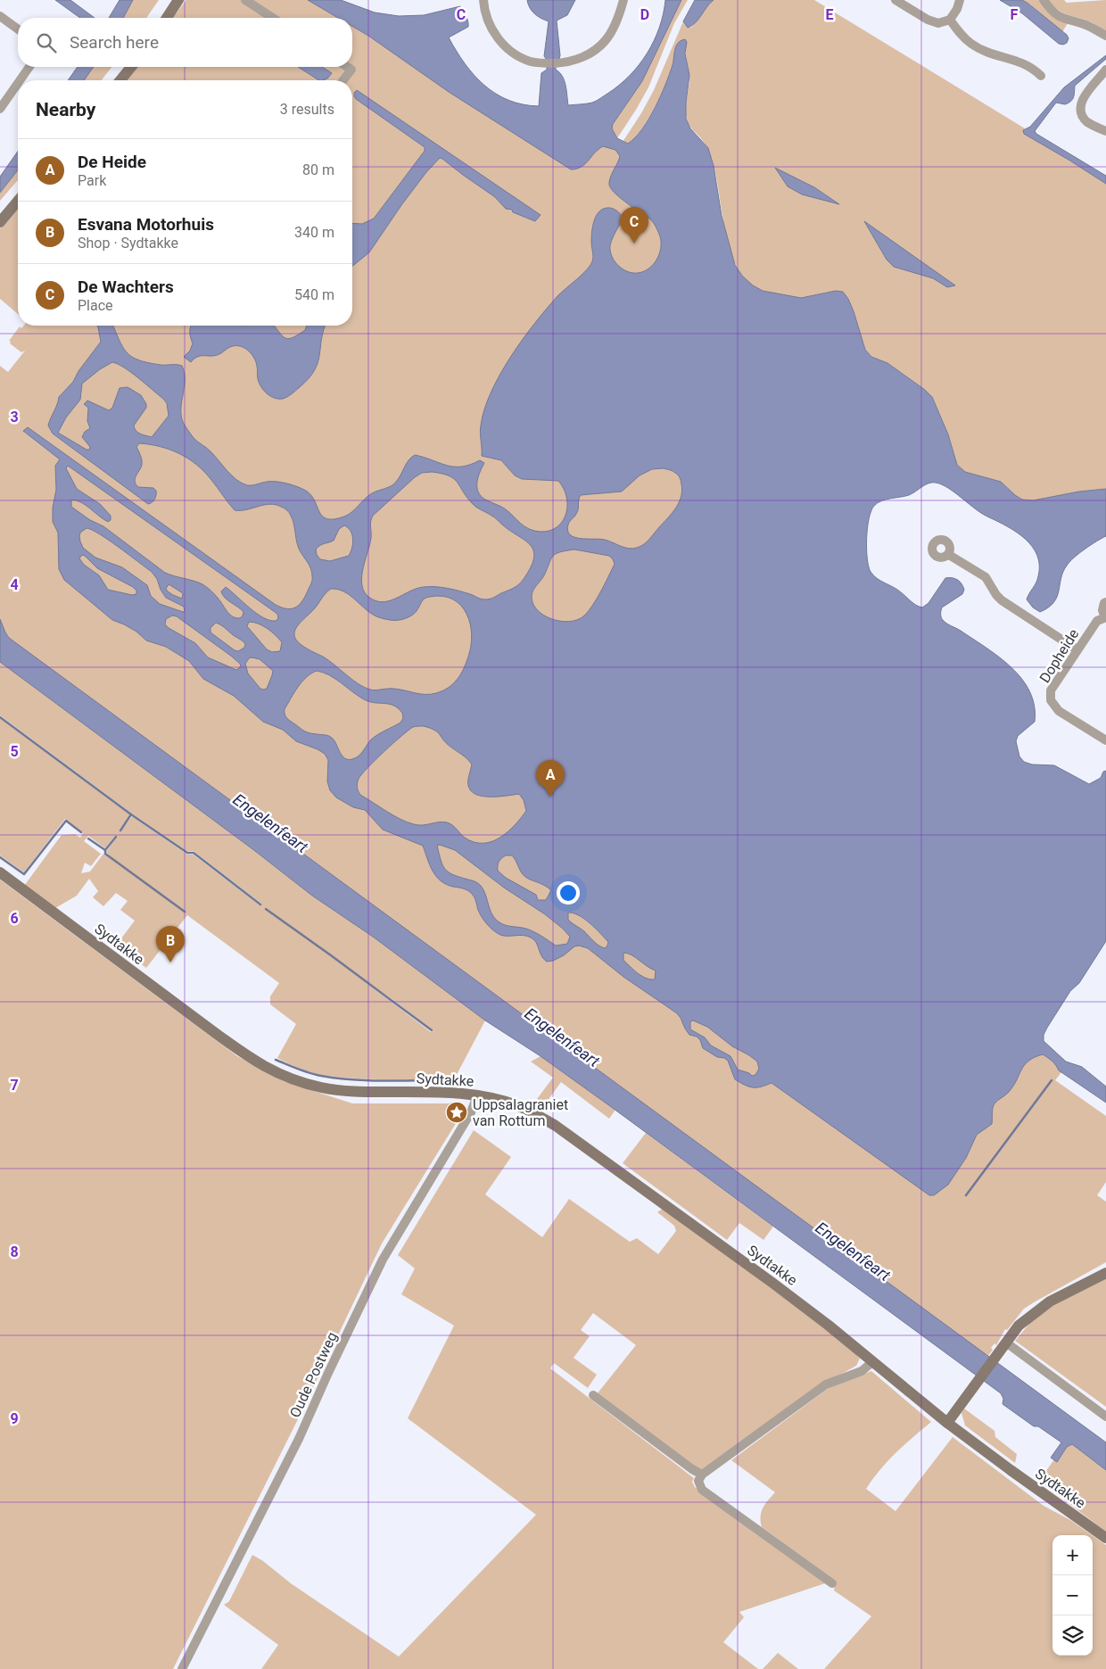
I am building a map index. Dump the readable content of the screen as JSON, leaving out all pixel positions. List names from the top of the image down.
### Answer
{
  "streets": {
    "street": ["Dopheide", "Sydtakke", "Oude Postweg"]
  },
  "crossings": [
    ["Sydtakke", "Oude Postweg"]
  ],
  "water": ["Engelenfeart"],
  "places": {
    "place": ["Uppsalagraniet van Rottum"]
  },
  "page": {
    "search": "Search here",
    "heading": ["Nearby", "3 results"],
    "list": [
      {
        "mark": "A",
        "name": "De Heide",
        "note": "Park",
        "value": "80 m"
      },
      {
        "mark": "B",
        "name": "Esvana Motorhuis",
        "note": "Shop · Sydtakke",
        "value": "340 m"
      },
      {
        "mark": "C",
        "name": "De Wachters",
        "note": "Place",
        "value": "540 m"
      }
    ],
    "pins": ["C", "A", "B"],
    "map_buttons": ["+", "−"]
  },
  "grid": {
    "columns": [
      "C",
      "D",
      "E",
      "F"
    ],
    "rows": [
      "3",
      "4",
      "5",
      "6",
      "7",
      "8",
      "9"
    ]
  }
}
